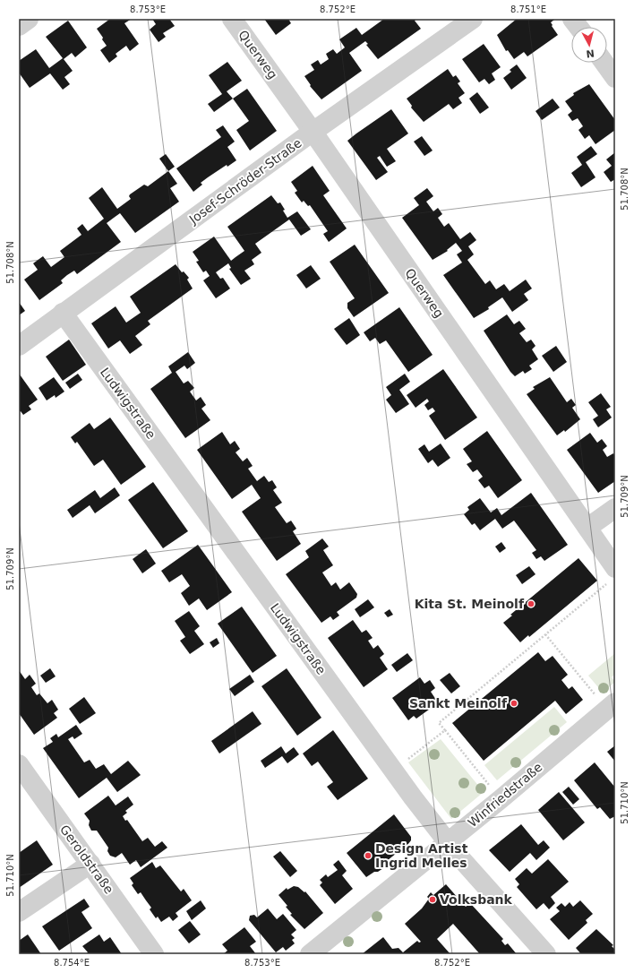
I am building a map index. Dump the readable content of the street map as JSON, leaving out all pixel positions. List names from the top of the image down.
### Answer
{
  "streets": {
    "street": [
      "Querweg",
      "Josef-Schröder-Straße",
      "Ludwigstraße",
      "Winfriedstraße",
      "Geroldstraße"
    ]
  },
  "crossings": [
    ["Querweg", "Josef-Schröder-Straße"],
    ["Josef-Schröder-Straße", "Ludwigstraße"],
    ["Ludwigstraße", "Winfriedstraße"]
  ],
  "places": [
    "Kita St. Meinolf",
    "Sankt Meinolf",
    "Design Artist Ingrid Melles",
    "Volksbank"
  ],
  "north": "bottom",
  "coordinates": [
    "8.753°E",
    "8.752°E",
    "8.751°E",
    "51.708°N",
    "51.709°N",
    "51.710°N",
    "8.754°E"
  ]
}
